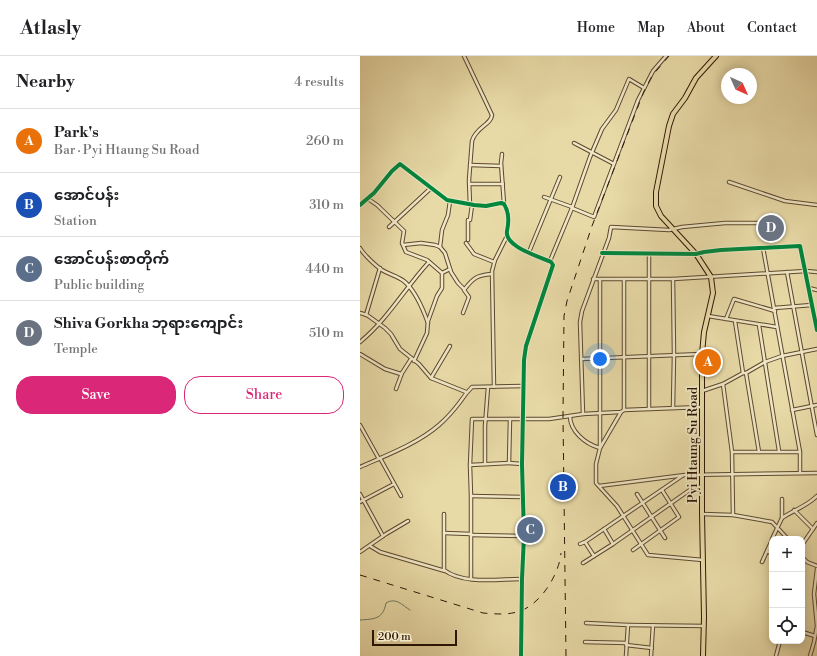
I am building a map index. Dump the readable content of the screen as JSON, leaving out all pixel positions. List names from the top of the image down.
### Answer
{
  "streets": {
    "highway": ["Pyi Htaung Su Road"]
  },
  "scale_bar": "200 m",
  "north": "bottom right",
  "page": {
    "header": "Atlasly",
    "nav": [
      "Home",
      "Map",
      "About",
      "Contact"
    ],
    "heading": ["Nearby", "4 results"],
    "list": [
      {
        "mark": "A",
        "name": "Park's",
        "note": "Bar · Pyi Htaung Su Road",
        "value": "260 m"
      },
      {
        "mark": "B",
        "name": "အောင်ပန်း",
        "note": "Station",
        "value": "310 m"
      },
      {
        "mark": "C",
        "name": "အောင်ပန်းစာတိုက်",
        "note": "Public building",
        "value": "440 m"
      },
      {
        "mark": "D",
        "name": "Shiva Gorkha ဘုရားကျောင်း",
        "note": "Temple",
        "value": "510 m"
      }
    ],
    "pins": [
      "D",
      "A",
      "B",
      "C"
    ],
    "buttons": ["Save", "Share"],
    "map_buttons": ["+", "−"],
    "scale": "200 m"
  }
}
